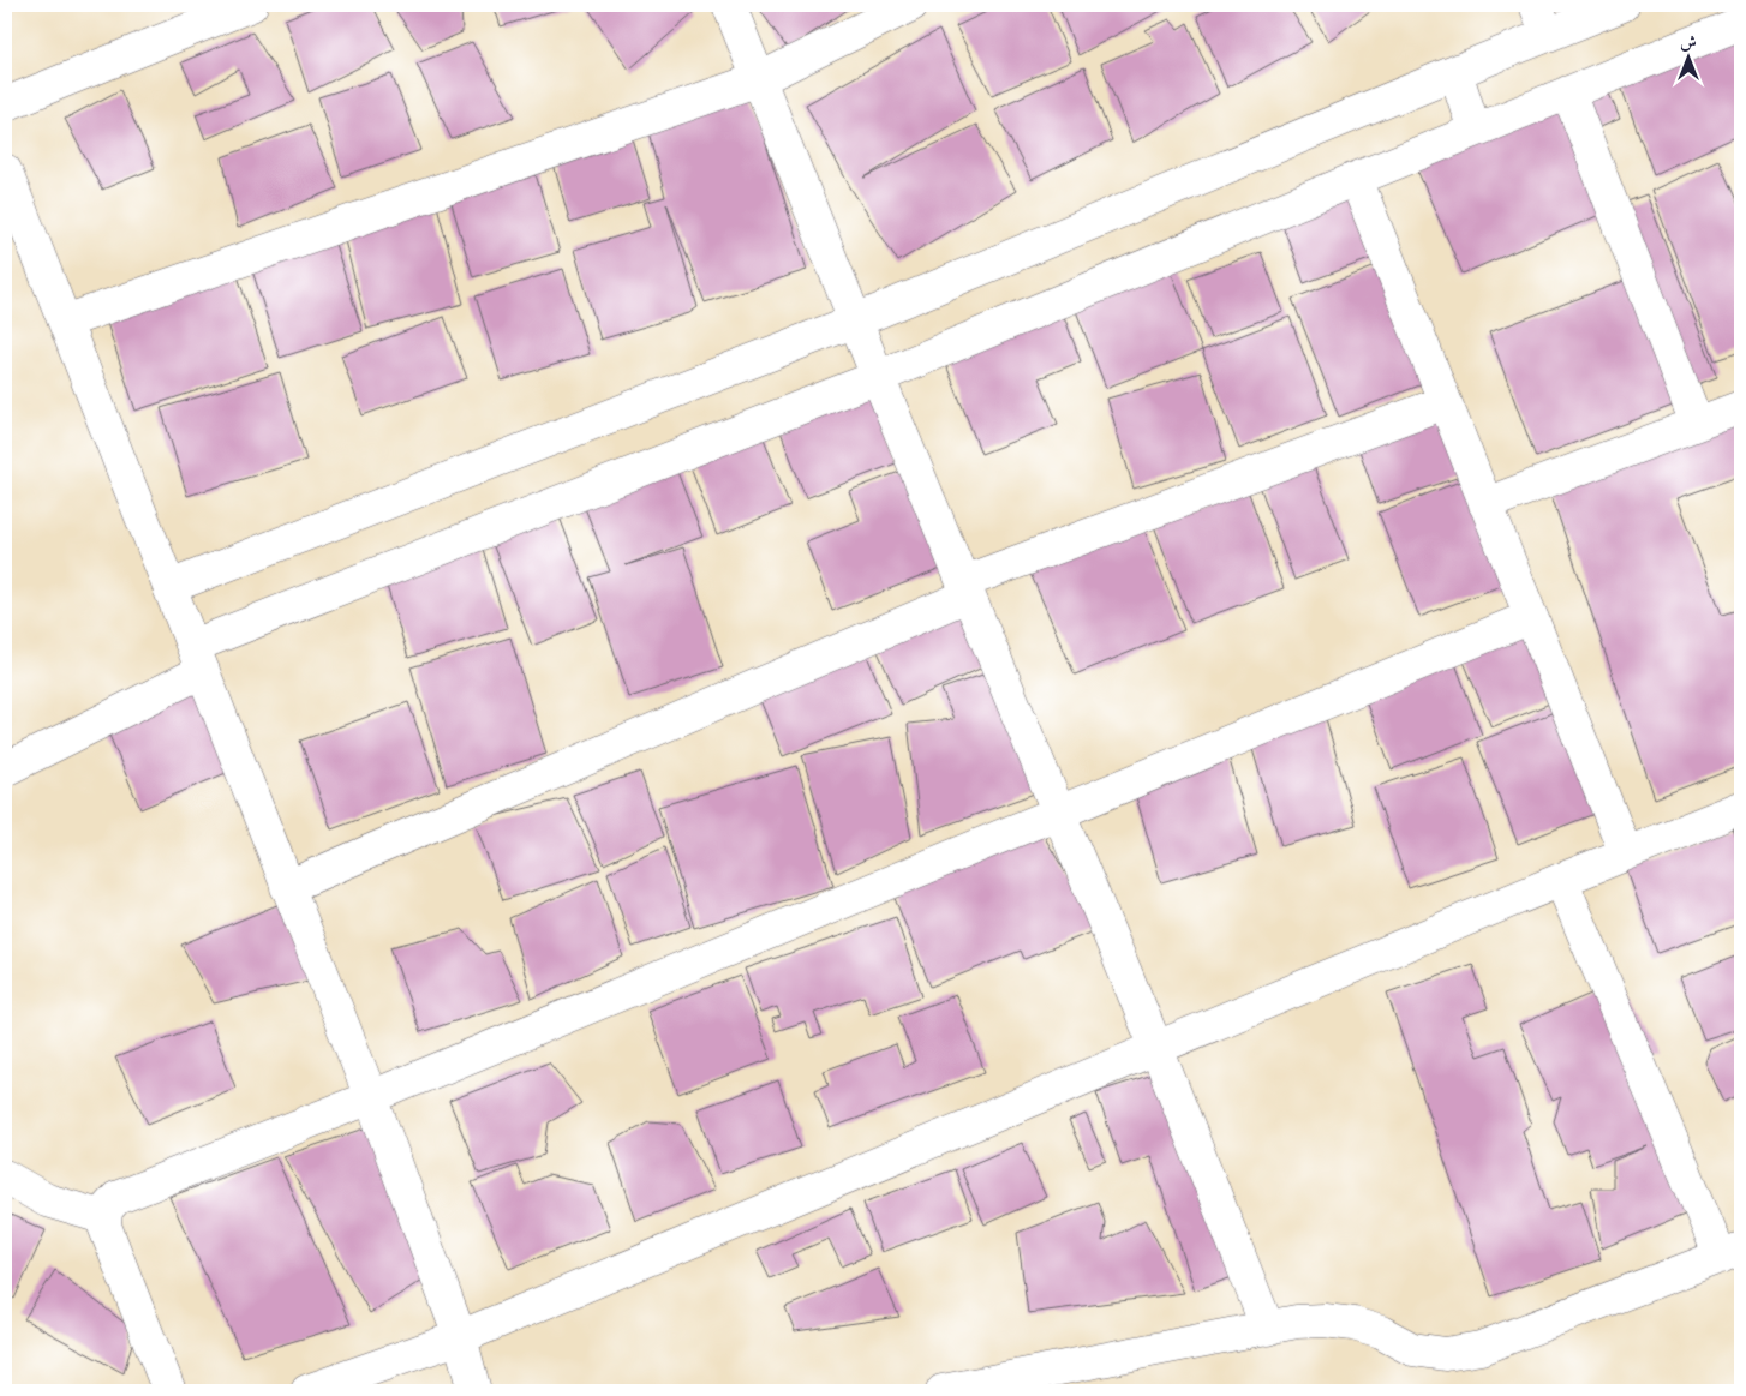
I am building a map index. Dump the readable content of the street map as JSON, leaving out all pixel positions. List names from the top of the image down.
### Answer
{
  "north": "top"
}
